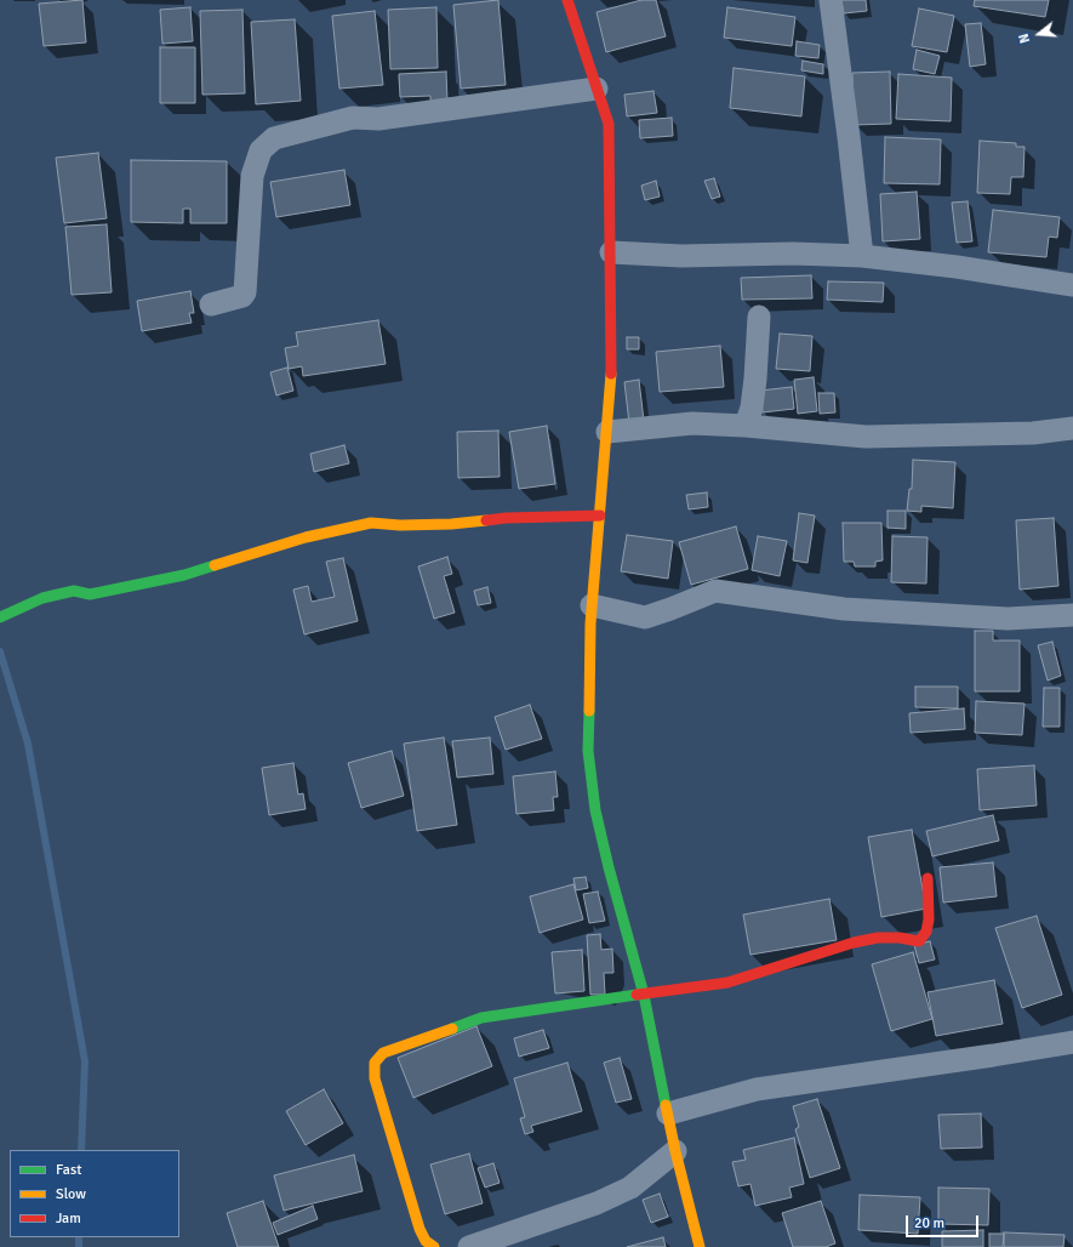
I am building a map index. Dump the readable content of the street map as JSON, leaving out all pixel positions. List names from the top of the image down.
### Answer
{
  "legend": ["Fast", "Slow", "Jam"],
  "scale_bar": "20 m",
  "north": "left"
}
